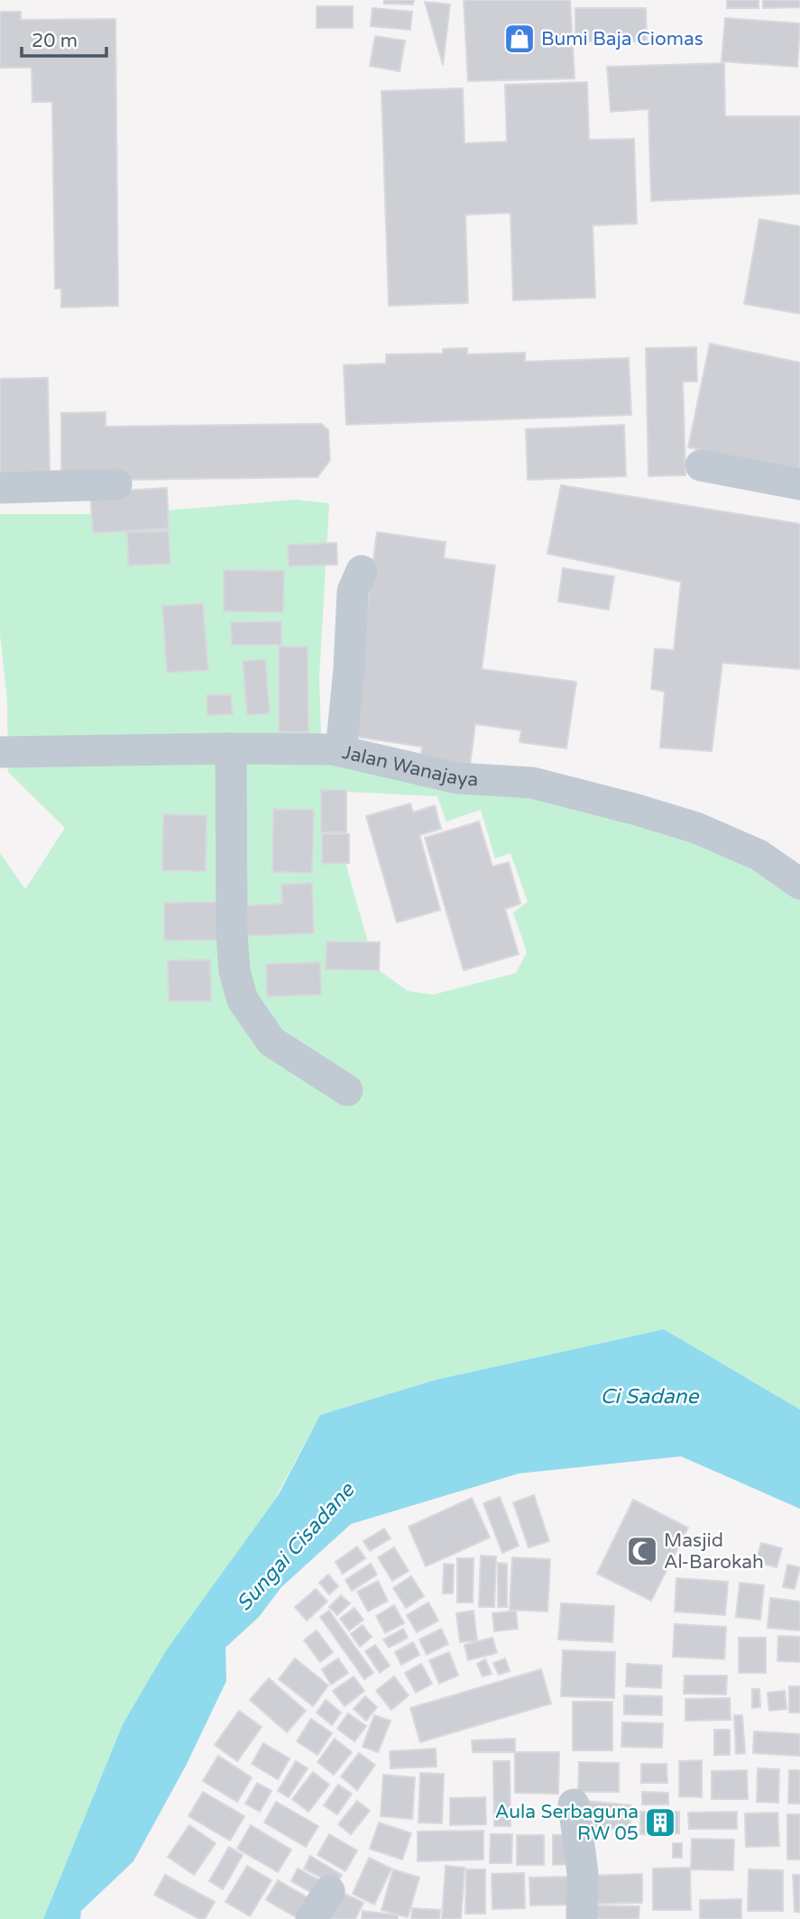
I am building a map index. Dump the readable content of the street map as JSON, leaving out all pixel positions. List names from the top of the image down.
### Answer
{
  "streets": {
    "street": ["Jalan Wanajaya"]
  },
  "water": ["Ci Sadane", "Sungai Cisadane"],
  "places": {
    "shop": ["Bumi Baja Ciomas"],
    "mosque": ["Masjid Al-Barokah"],
    "building": ["Aula Serbaguna RW 05"]
  },
  "scale_bar": "20 m"
}
